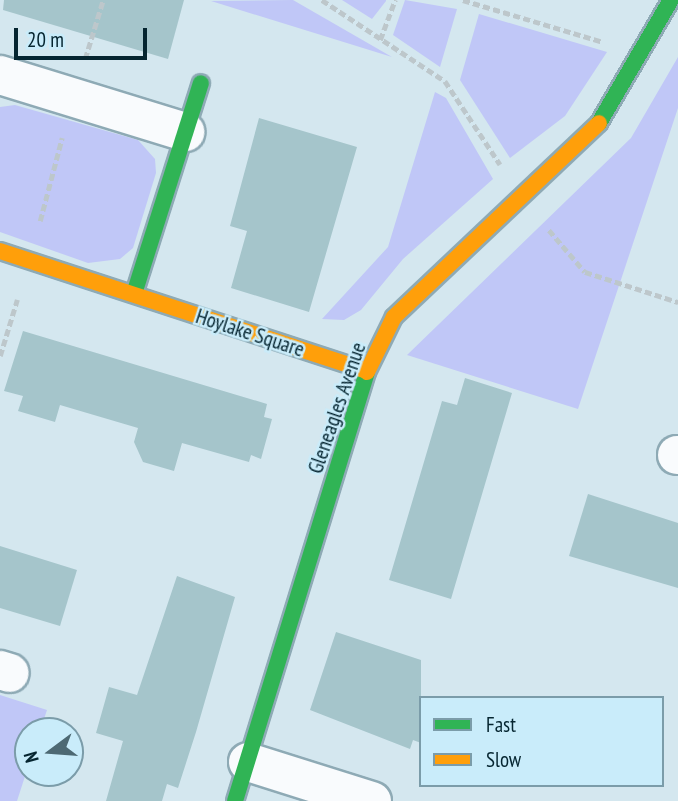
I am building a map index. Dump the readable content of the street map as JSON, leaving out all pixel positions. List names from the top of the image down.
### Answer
{
  "streets": {
    "street": ["Hoylake Square", "Gleneagles Avenue"]
  },
  "crossings": [
    ["Hoylake Square", "Gleneagles Avenue"]
  ],
  "legend": ["Fast", "Slow"],
  "scale_bar": "20 m",
  "north": "left"
}
